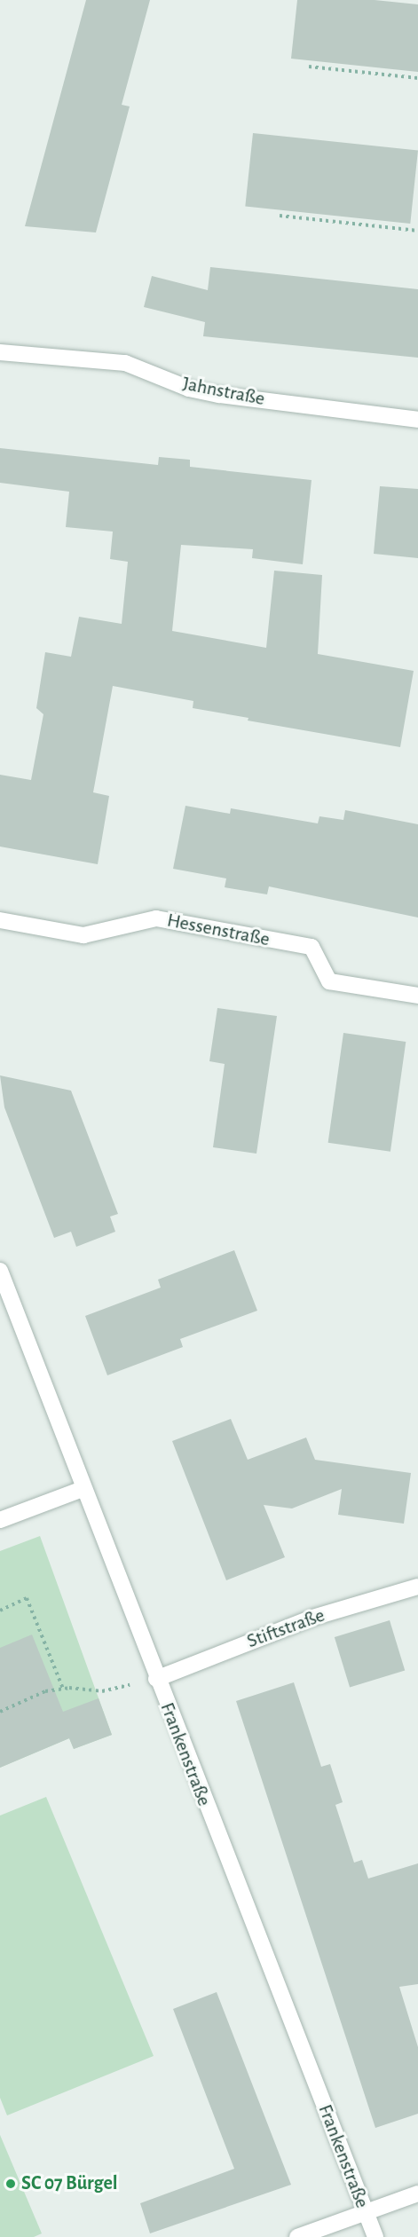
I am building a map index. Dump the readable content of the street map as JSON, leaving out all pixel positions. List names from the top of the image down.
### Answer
{
  "streets": {
    "street": [
      "Jahnstraße",
      "Hessenstraße",
      "Stiftstraße",
      "Frankenstraße"
    ]
  },
  "crossings": [
    ["Stiftstraße", "Frankenstraße"]
  ],
  "places": ["SC 07 Bürgel"]
}
